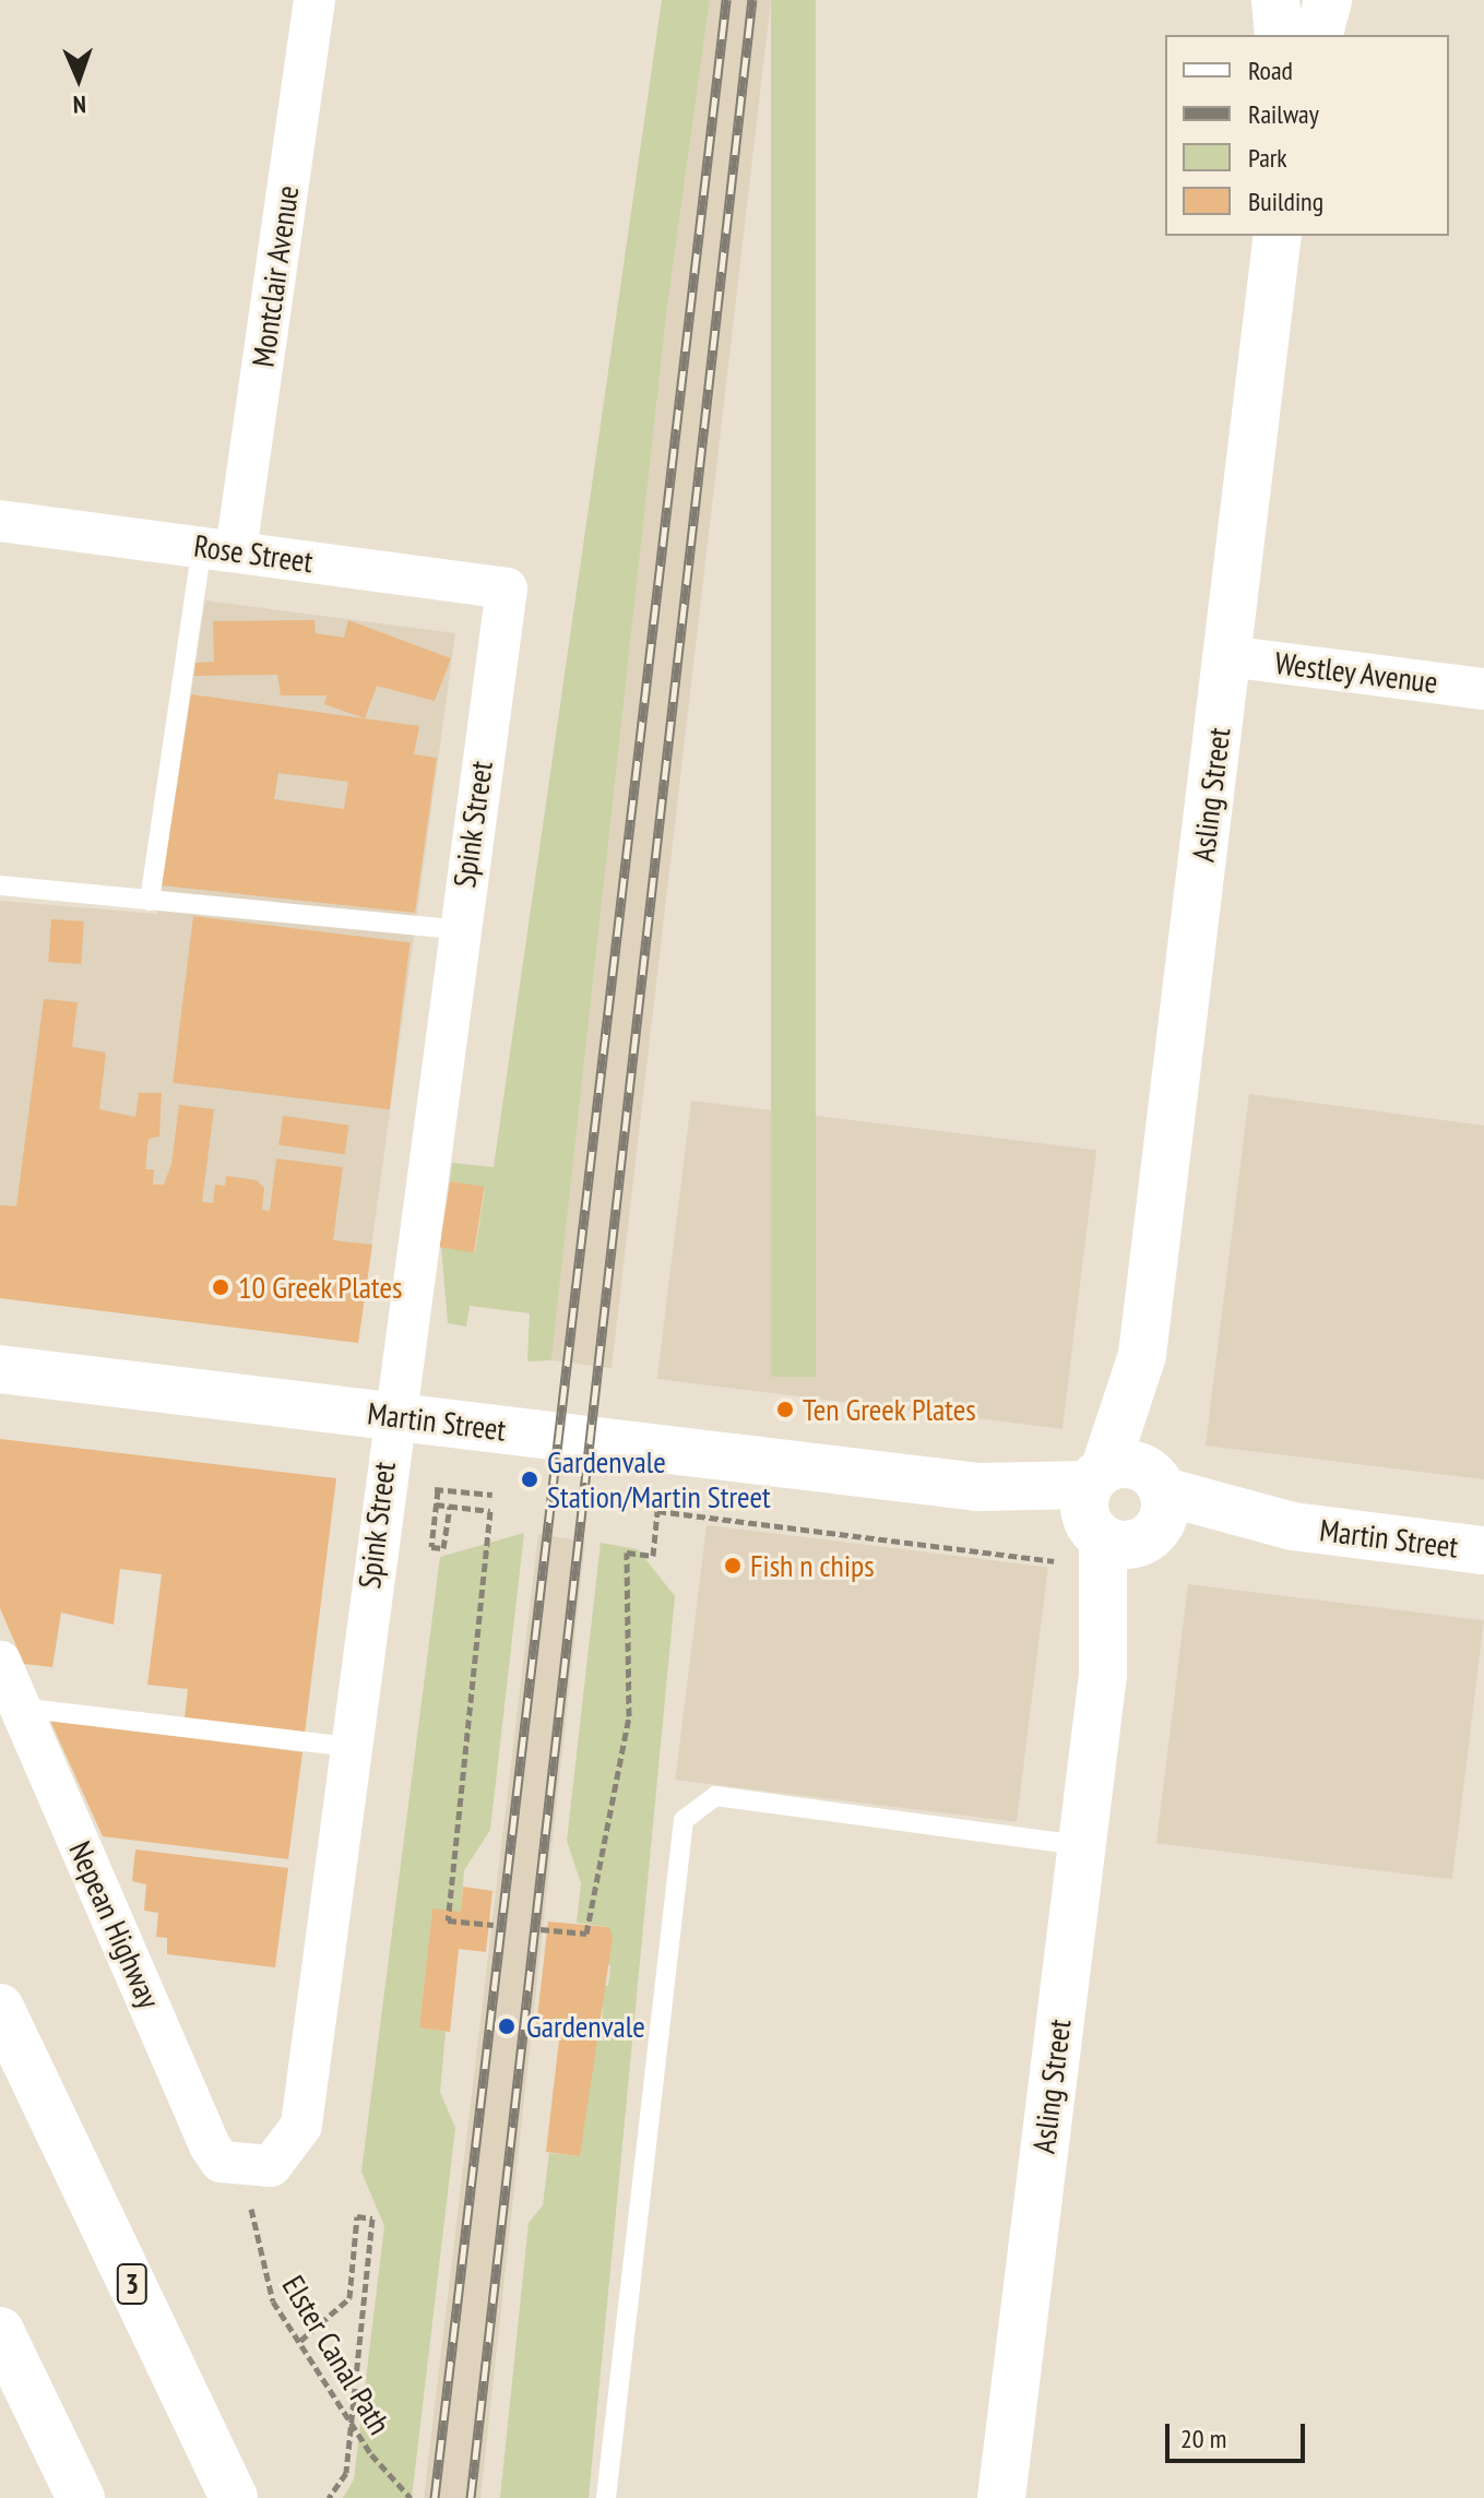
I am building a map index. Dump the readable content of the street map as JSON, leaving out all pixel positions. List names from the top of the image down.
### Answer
{
  "streets": {
    "main road": ["Asling Street", "Martin Street", "3"],
    "street": [
      "Montclair Avenue",
      "Rose Street",
      "Westley Avenue",
      "Spink Street",
      "Nepean Highway"
    ],
    "path": ["Elster Canal Path"]
  },
  "crossings": [
    ["Montclair Avenue", "Rose Street"],
    ["Rose Street", "Spink Street"],
    ["Westley Avenue", "Asling Street"],
    ["Asling Street", "Martin Street"],
    ["Spink Street", "Martin Street"],
    ["Spink Street", "Nepean Highway"],
    ["Spink Street", "Elster Canal Path"],
    ["Nepean Highway", "Elster Canal Path"]
  ],
  "places": [
    "10 Greek Plates",
    "Ten Greek Plates",
    "Gardenvale Station/Martin Street",
    "Fish n chips",
    "Gardenvale"
  ],
  "legend": [
    "Road",
    "Railway",
    "Park",
    "Building"
  ],
  "scale_bar": "20 m",
  "north": "bottom"
}
